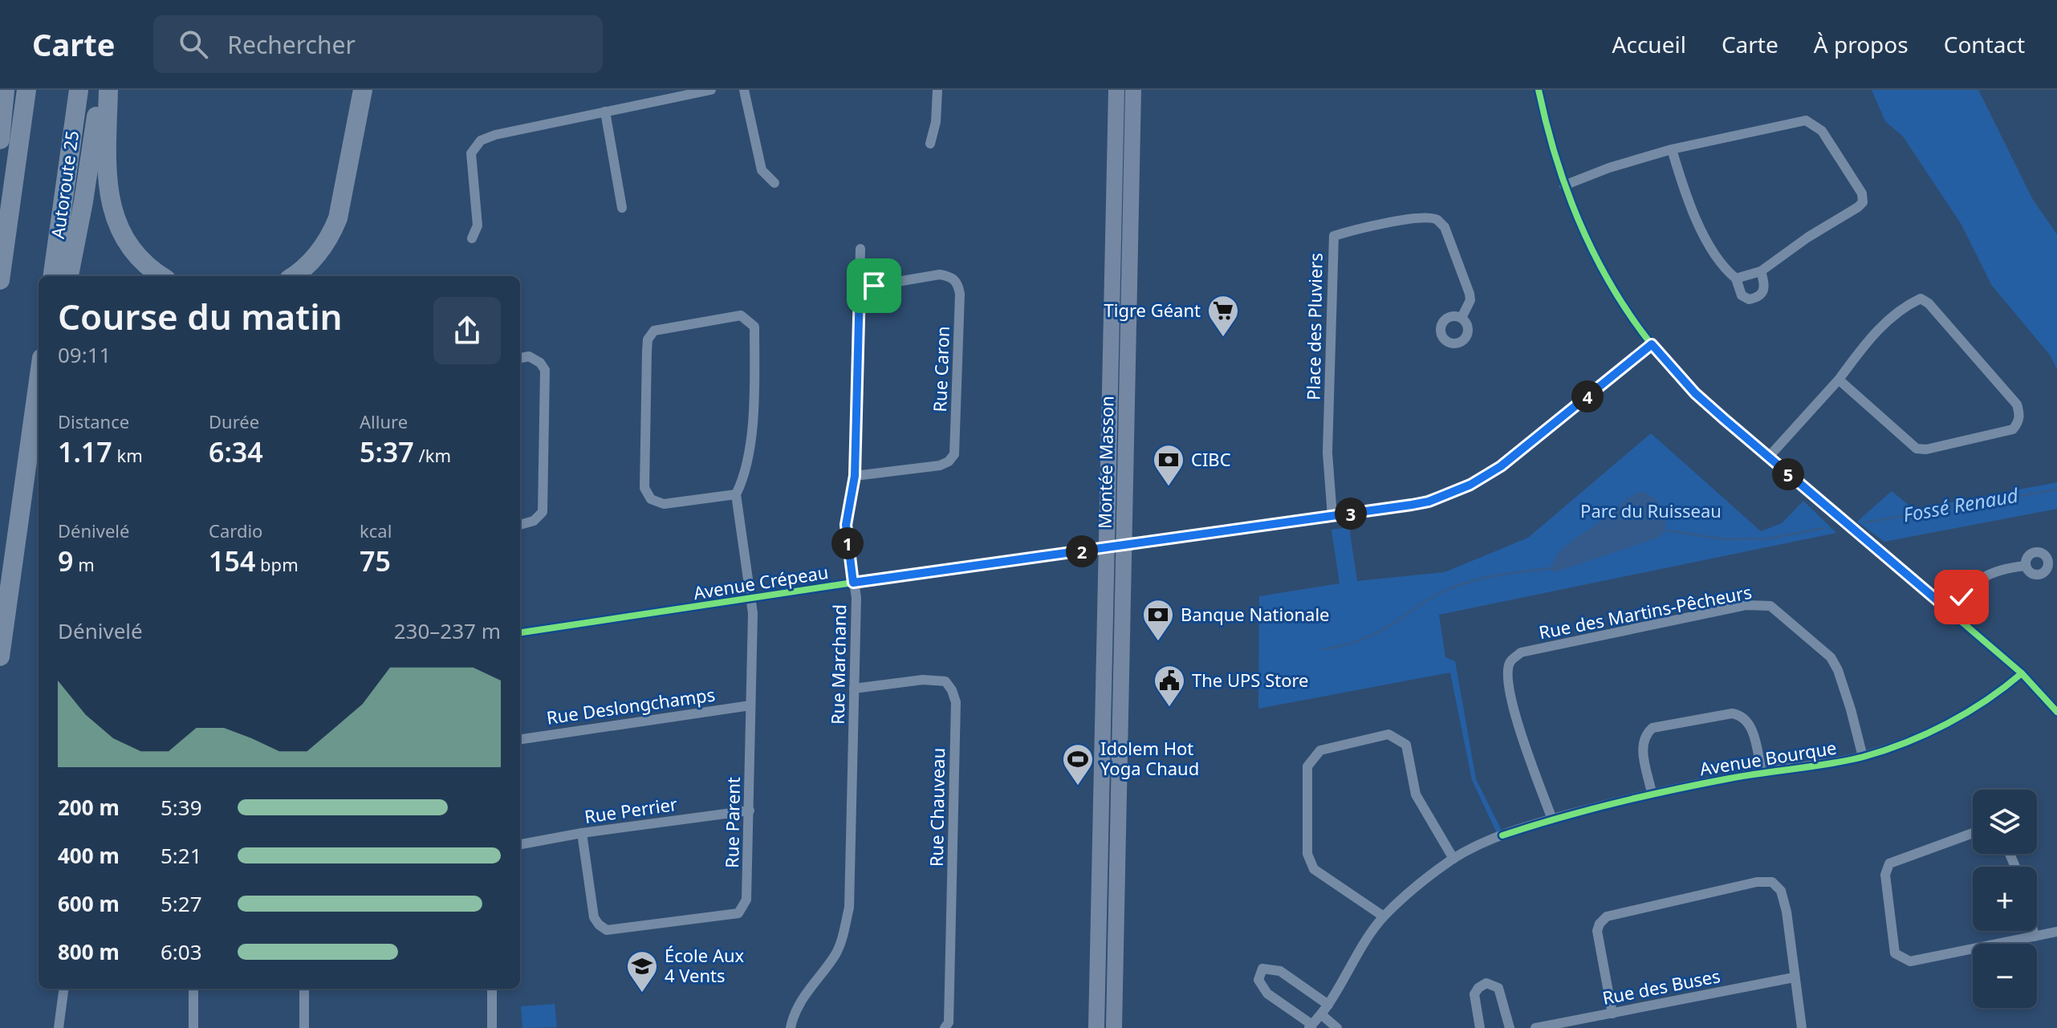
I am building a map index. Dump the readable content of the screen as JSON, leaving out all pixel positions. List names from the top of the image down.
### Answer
{
  "streets": {
    "highway": ["Autoroute 25"],
    "main road": ["Montée Masson"],
    "street": [
      "Place des Pluviers",
      "Rue Caron",
      "Avenue Crépeau",
      "Rue des Martins-Pêcheurs",
      "Rue Marchand",
      "Rue Deslongchamps",
      "Avenue Bourque",
      "Rue Chauveau",
      "Rue Perrier",
      "Rue Parent",
      "Rue des Buses"
    ]
  },
  "crossings": [
    ["Place des Pluviers", "Avenue Crépeau"],
    ["Rue Caron", "Rue Marchand"],
    ["Montée Masson", "Avenue Crépeau"],
    ["Avenue Crépeau", "Rue Marchand"],
    ["Avenue Crépeau", "Rue Parent"],
    ["Rue des Martins-Pêcheurs", "Avenue Bourque"],
    ["Rue Marchand", "Rue Chauveau"],
    ["Rue Deslongchamps", "Rue Parent"],
    ["Rue Perrier", "Rue Parent"]
  ],
  "water": ["Fossé Renaud"],
  "parks": ["Parc du Ruisseau"],
  "places": {
    "supermarket": ["Tigre Géant"],
    "bank": ["CIBC", "Banque Nationale"],
    "public building": ["The UPS Store"],
    "sports": ["Idolem Hot Yoga Chaud"],
    "school or university": ["École Aux 4 Vents"]
  },
  "page": {
    "header": "Carte",
    "search": "Rechercher",
    "nav": [
      "Accueil",
      "Carte",
      "À propos",
      "Contact"
    ],
    "heading": ["Course du matin", "09:11"],
    "pins": [
      "4",
      "5",
      "3",
      "1",
      "2"
    ],
    "stats": [
      ["Distance", "1.17 km"],
      ["Durée", "6:34"],
      ["Allure", "5:37 /km"],
      ["Dénivelé", "9 m"],
      ["Cardio", "154 bpm"],
      ["kcal", "75"]
    ],
    "chart": ["Dénivelé", "230–237 m"],
    "list": [
      {
        "name": "200 m",
        "note": "5:39"
      },
      {
        "name": "400 m",
        "note": "5:21"
      },
      {
        "name": "600 m",
        "note": "5:27"
      },
      {
        "name": "800 m",
        "note": "6:03"
      }
    ],
    "map_buttons": ["+", "−"]
  }
}
